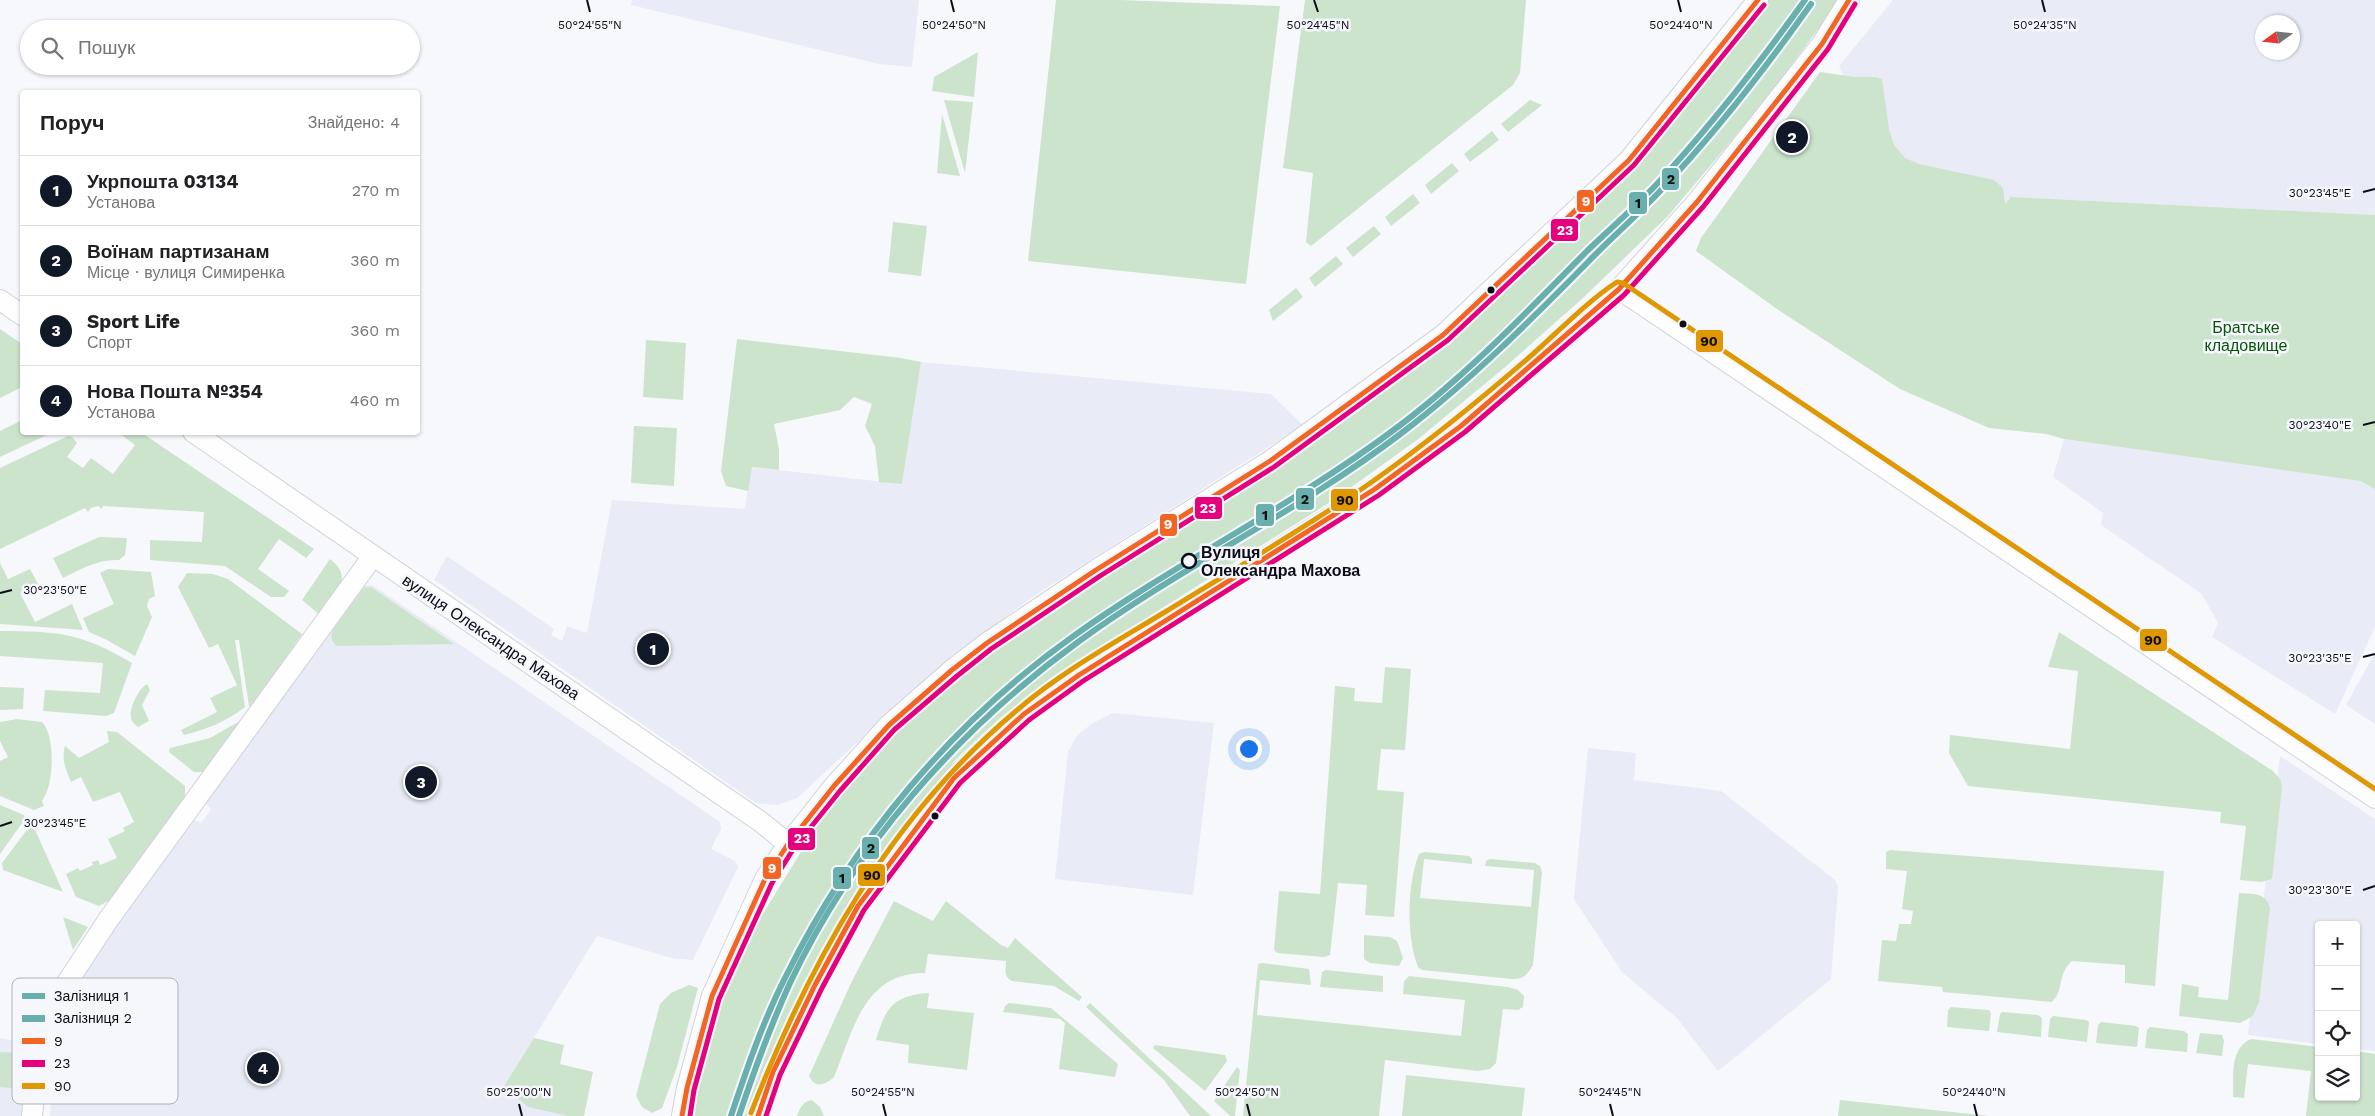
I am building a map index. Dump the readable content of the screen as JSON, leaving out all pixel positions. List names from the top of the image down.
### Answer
{
  "streets": {
    "street": ["вулиця Олександра Махова"]
  },
  "parks": ["Братське кладовище"],
  "places": ["Вулиця Олександра Махова"],
  "lines": [
    "rail line 1",
    "transit line 9",
    "rail line 2",
    "transit line 23",
    "transit line 90"
  ],
  "legend": [
    "Залізниця 1",
    "Залізниця 2",
    "9",
    "23",
    "90"
  ],
  "north": "left",
  "page": {
    "search": "Пошук",
    "heading": ["Поруч", "Знайдено: 4"],
    "pins": [
      "2",
      "1",
      "3",
      "4"
    ],
    "list": [
      {
        "mark": "1",
        "name": "Укрпошта 03134",
        "note": "Установа",
        "value": "270 m"
      },
      {
        "mark": "2",
        "name": "Воїнам партизанам",
        "note": "Місце · вулиця Симиренка",
        "value": "360 m"
      },
      {
        "mark": "3",
        "name": "Sport Life",
        "note": "Спорт",
        "value": "360 m"
      },
      {
        "mark": "4",
        "name": "Нова Пошта №354",
        "note": "Установа",
        "value": "460 m"
      }
    ],
    "map_buttons": ["+", "−"]
  },
  "coordinates": [
    "50°24'35\"N",
    "50°24'55\"N",
    "50°24'50\"N",
    "50°24'45\"N",
    "50°24'40\"N",
    "30°23'45\"E",
    "30°23'40\"E",
    "30°23'50\"E",
    "30°23'35\"E",
    "30°23'30\"E",
    "50°25'00\"N"
  ]
}
